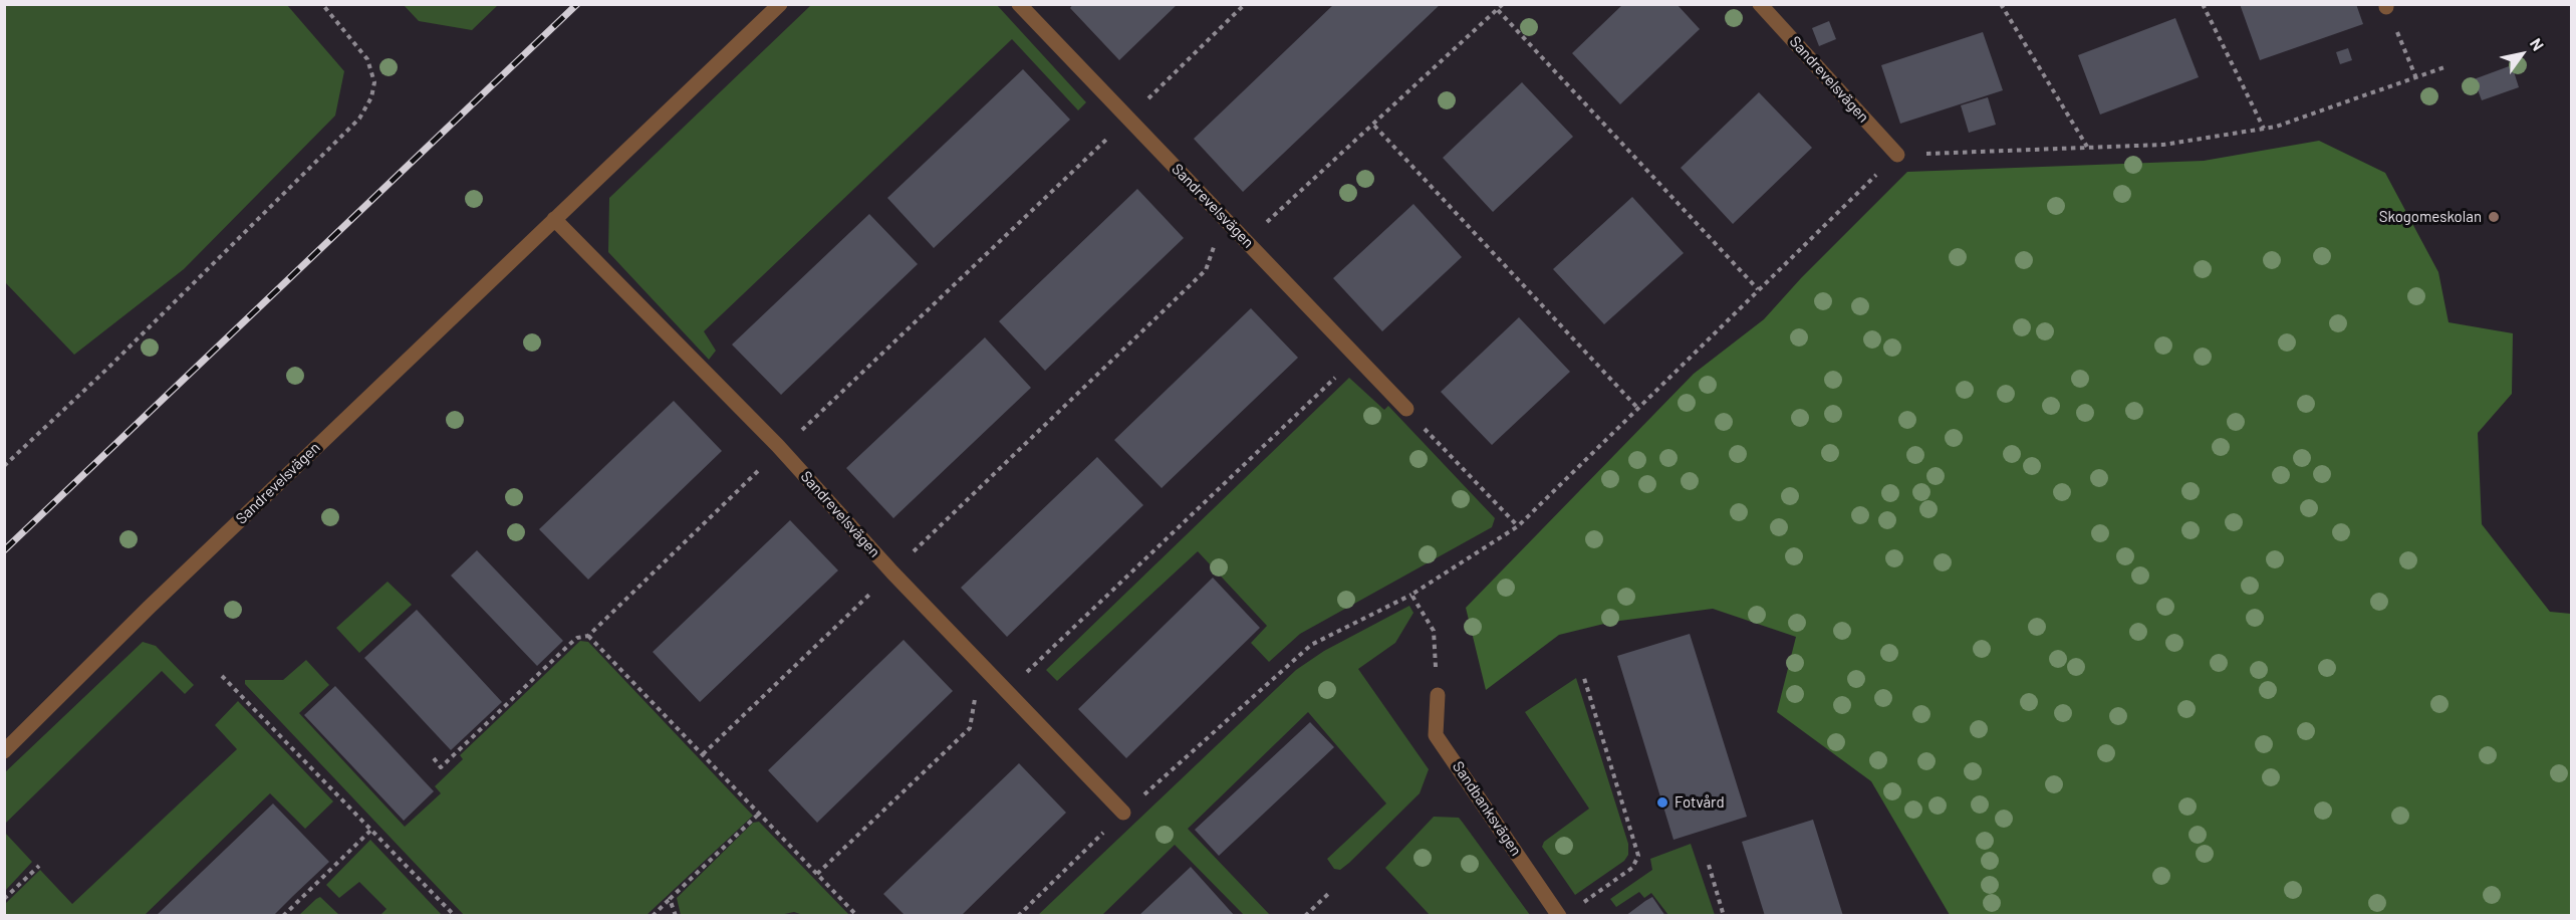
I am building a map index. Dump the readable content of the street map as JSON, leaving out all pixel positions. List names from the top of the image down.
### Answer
{
  "streets": {
    "street": ["Sandrevelsvägen", "Sandbanksvägen"]
  },
  "places": ["Skogomeskolan", "Fotvård"],
  "north": "top right"
}
